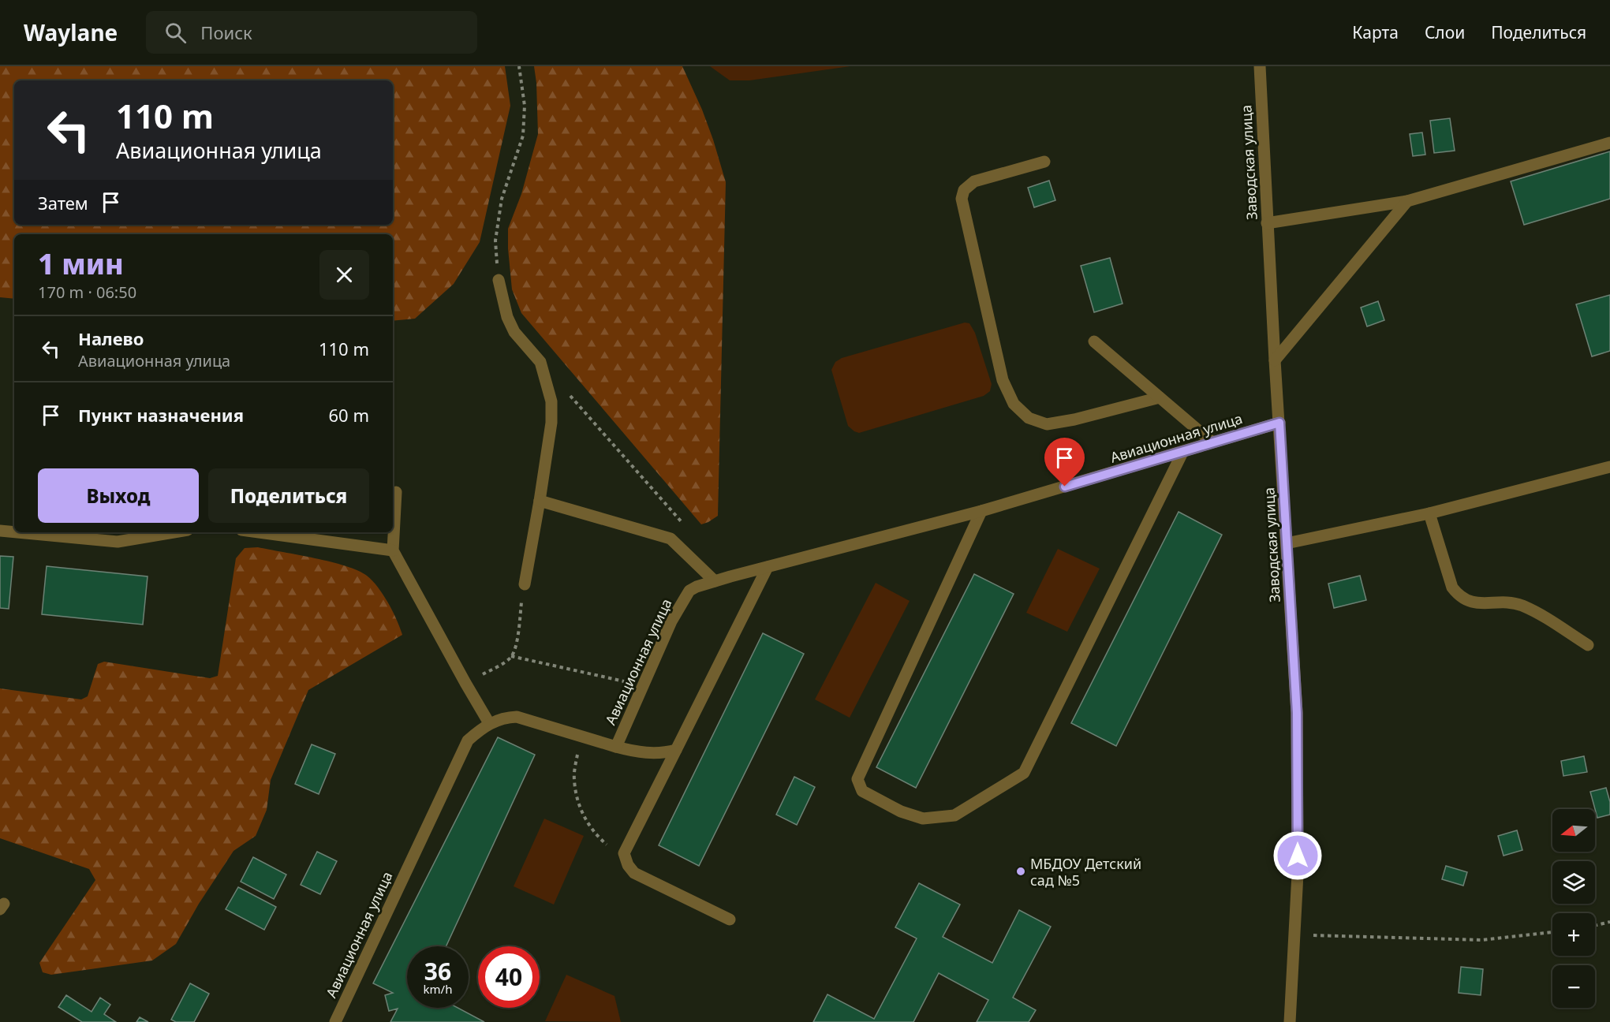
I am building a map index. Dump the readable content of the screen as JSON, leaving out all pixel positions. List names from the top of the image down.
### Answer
{
  "streets": {
    "street": ["Заводская улица", "Авиационная улица"]
  },
  "crossings": [
    ["Заводская улица", "Авиационная улица"]
  ],
  "places": ["МБДОУ Детский сад №5"],
  "north": "left",
  "page": {
    "header": "Waylane",
    "search": "Поиск",
    "nav": ["Карта", "Слои", "Поделиться"],
    "turn": ["110 m", "Авиационная улица"],
    "then": "Затем",
    "heading": ["1 мин", "170 m · 06:50"],
    "list": [
      {
        "name": "Налево",
        "note": "Авиационная улица",
        "value": "110 m"
      },
      {
        "name": "Пункт назначения",
        "value": "60 m"
      }
    ],
    "buttons": ["Выход", "Поделиться"],
    "map_buttons": ["+", "−"],
    "speed": "36 km/h",
    "limit": "40"
  }
}
